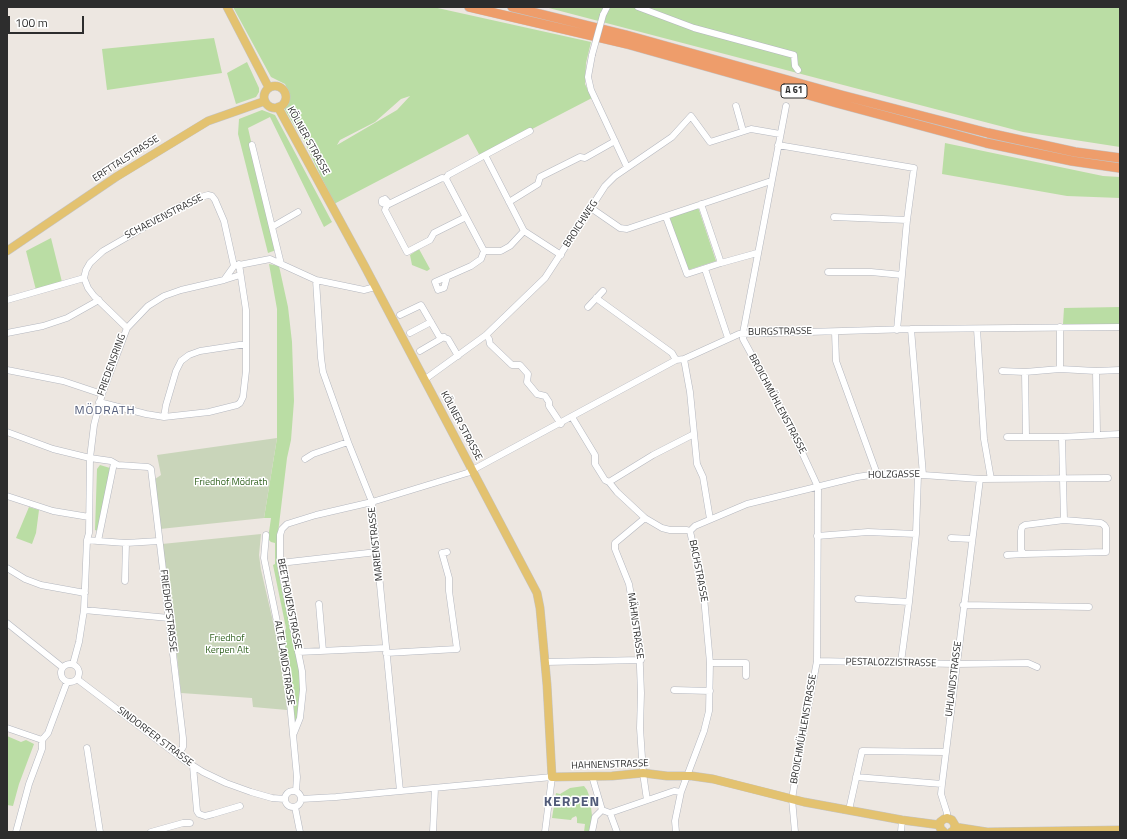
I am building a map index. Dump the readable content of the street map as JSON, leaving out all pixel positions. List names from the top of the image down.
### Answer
{
  "streets": {
    "highway": ["A 61"],
    "main road": ["KÖLNER STRASSE", "ERFTTALSTRASSE", "HAHNENSTRASSE"],
    "street": [
      "SCHAEVENSTRASSE",
      "BROICHWEG",
      "BURGSTRASSE",
      "FRIEDENSRING",
      "BROICHMÜHLENSTRASSE",
      "HOLZGASSE",
      "MARIENSTRASSE",
      "BACHSTRASSE",
      "BEETHOVENSTRASSE",
      "FRIEDHOFSTRASSE",
      "MÄHNSTRASSE",
      "ALTE LANDSTRASSE",
      "PESTALOZZISTRASSE",
      "UHLANDSTRASSE",
      "SINDORFER STRASSE"
    ]
  },
  "crossings": [
    ["KÖLNER STRASSE", "ERFTTALSTRASSE"],
    ["KÖLNER STRASSE", "BROICHWEG"],
    ["KÖLNER STRASSE", "BURGSTRASSE"],
    ["KÖLNER STRASSE", "BEETHOVENSTRASSE"],
    ["KÖLNER STRASSE", "HAHNENSTRASSE"],
    ["SCHAEVENSTRASSE", "FRIEDENSRING"],
    ["BROICHWEG", "BROICHMÜHLENSTRASSE"],
    ["BURGSTRASSE", "BROICHMÜHLENSTRASSE"],
    ["BURGSTRASSE", "BACHSTRASSE"],
    ["BURGSTRASSE", "BEETHOVENSTRASSE"],
    ["FRIEDENSRING", "SINDORFER STRASSE"],
    ["BROICHMÜHLENSTRASSE", "HOLZGASSE"],
    ["BROICHMÜHLENSTRASSE", "PESTALOZZISTRASSE"],
    ["BROICHMÜHLENSTRASSE", "HAHNENSTRASSE"],
    ["HOLZGASSE", "BACHSTRASSE"],
    ["HOLZGASSE", "UHLANDSTRASSE"],
    ["MARIENSTRASSE", "BEETHOVENSTRASSE"],
    ["MARIENSTRASSE", "HAHNENSTRASSE"],
    ["BACHSTRASSE", "MÄHNSTRASSE"],
    ["BACHSTRASSE", "HAHNENSTRASSE"],
    ["BEETHOVENSTRASSE", "ALTE LANDSTRASSE"],
    ["FRIEDHOFSTRASSE", "SINDORFER STRASSE"],
    ["MÄHNSTRASSE", "HAHNENSTRASSE"],
    ["ALTE LANDSTRASSE", "SINDORFER STRASSE"],
    ["ALTE LANDSTRASSE", "HAHNENSTRASSE"],
    ["PESTALOZZISTRASSE", "UHLANDSTRASSE"],
    ["SINDORFER STRASSE", "HAHNENSTRASSE"]
  ],
  "districts": ["MÖDRATH", "KERPEN"],
  "parks": ["Friedhof Mödrath", "Friedhof Kerpen Alt"],
  "scale_bar": "100 m"
}
